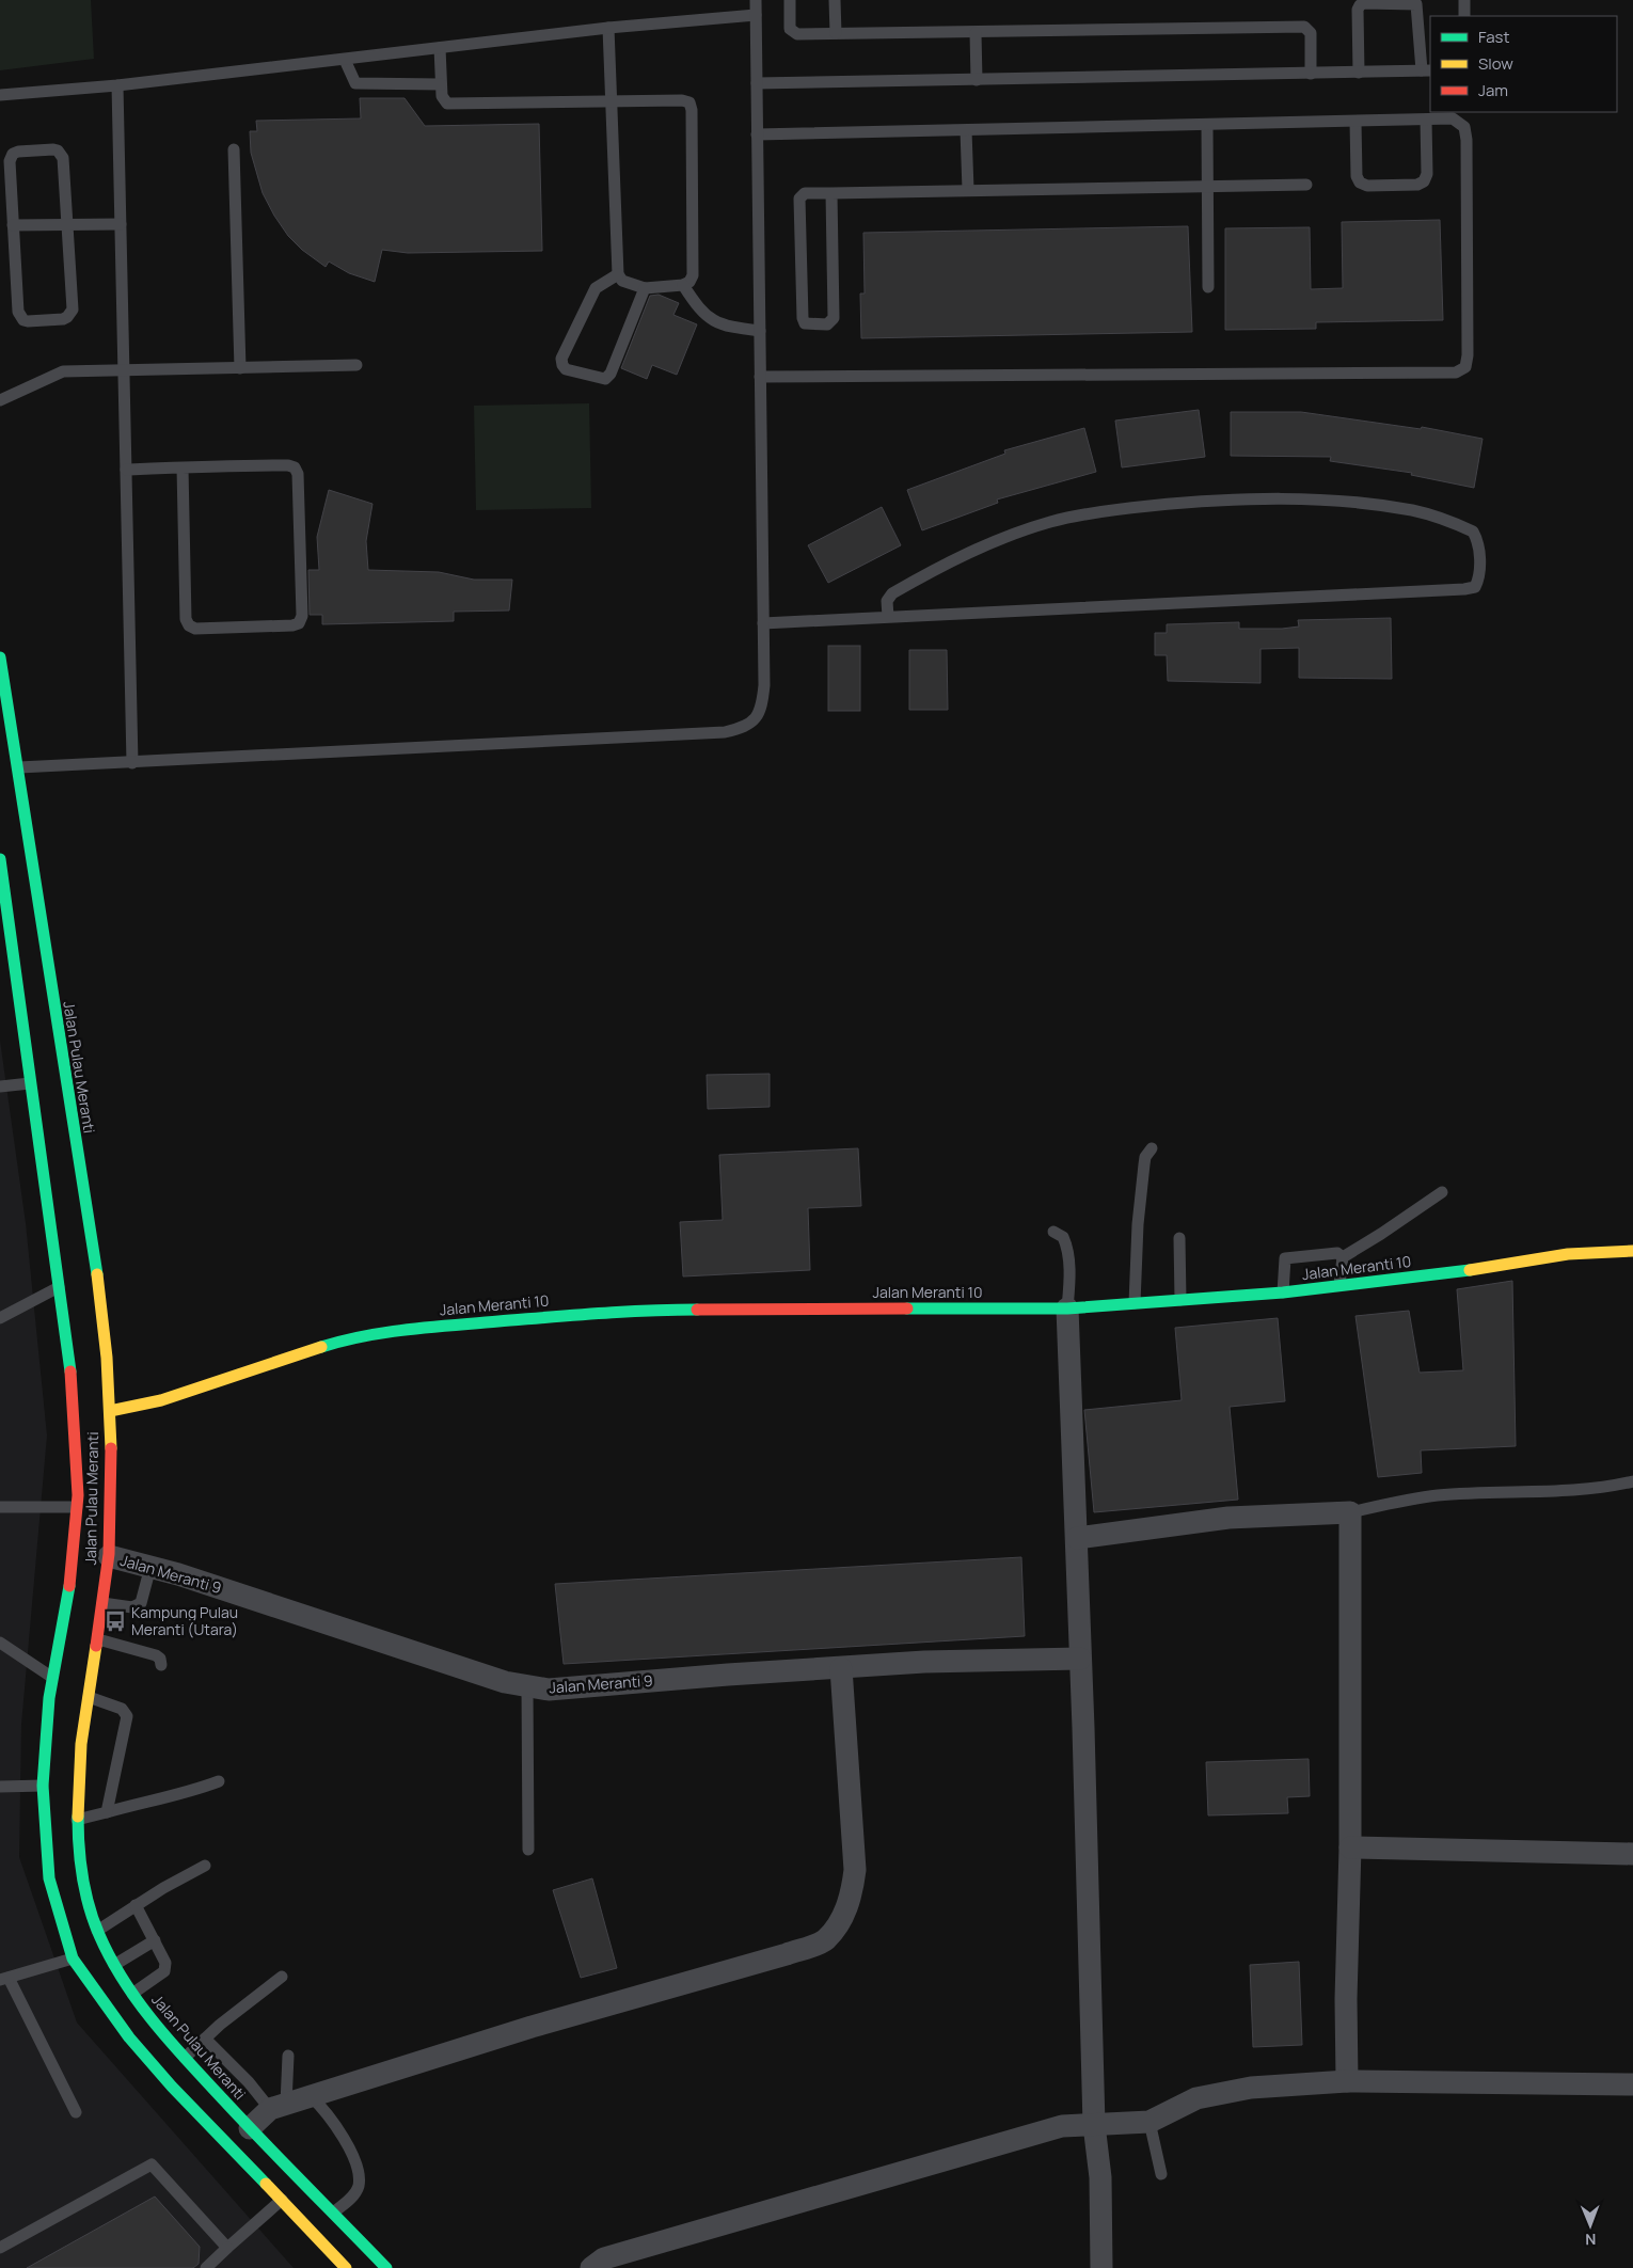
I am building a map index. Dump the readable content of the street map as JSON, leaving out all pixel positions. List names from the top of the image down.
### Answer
{
  "streets": {
    "main road": ["Jalan Pulau Meranti", "Jalan Meranti 10"],
    "street": ["Jalan Meranti 9"]
  },
  "crossings": [
    ["Jalan Pulau Meranti", "Jalan Meranti 10"],
    ["Jalan Pulau Meranti", "Jalan Meranti 9"]
  ],
  "places": {
    "bus stop": ["Kampung Pulau Meranti (Utara)"]
  },
  "legend": ["Fast", "Slow", "Jam"],
  "north": "bottom"
}
